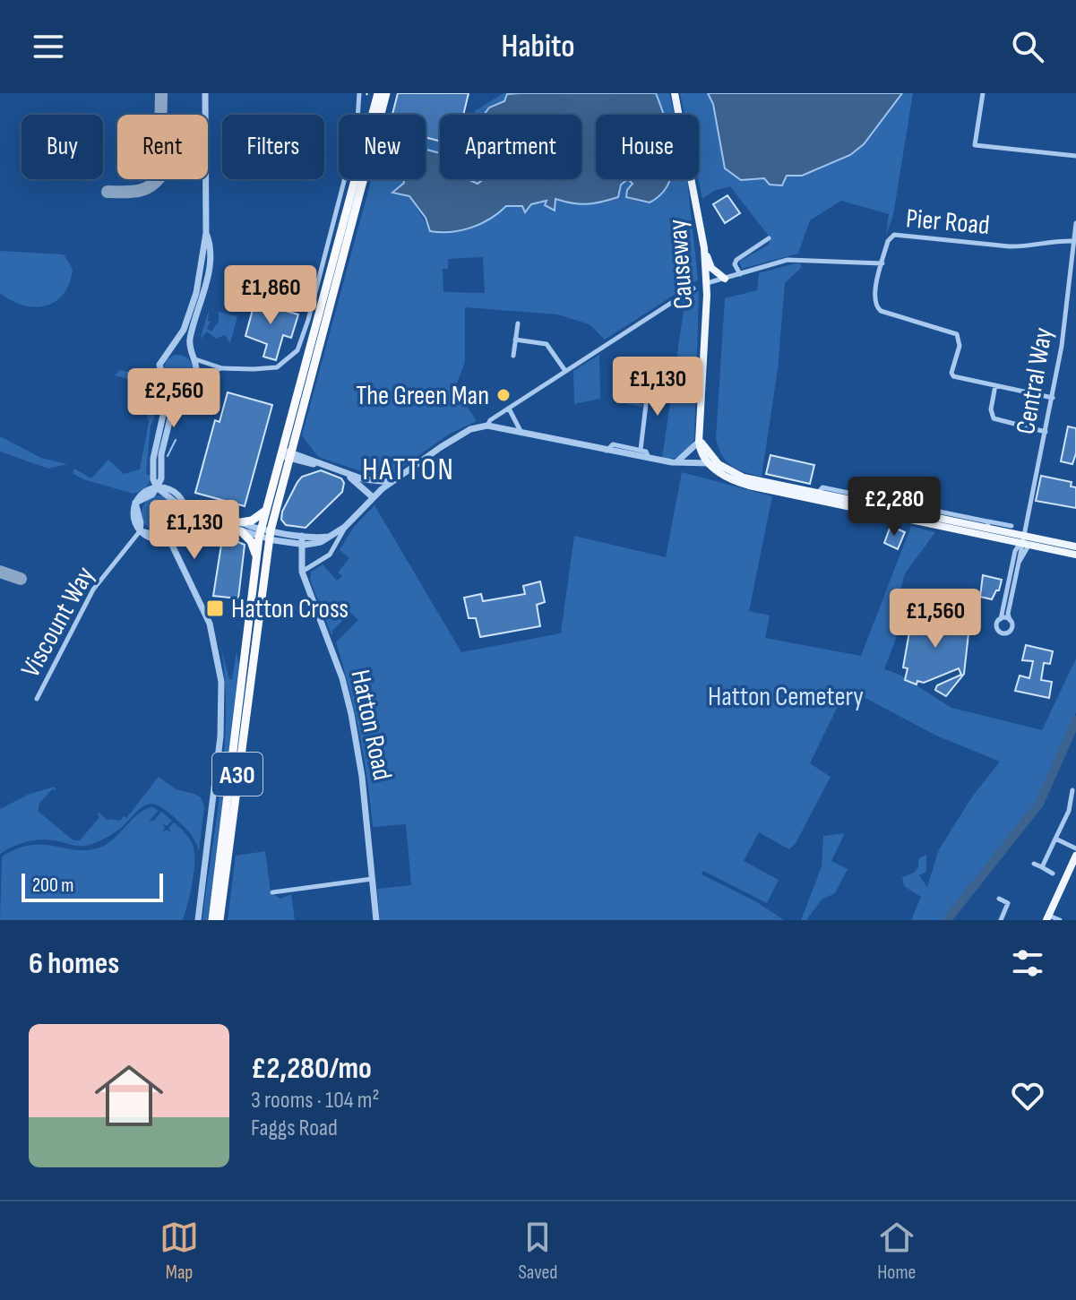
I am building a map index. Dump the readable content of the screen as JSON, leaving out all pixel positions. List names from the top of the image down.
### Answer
{
  "streets": {
    "highway": ["A30"],
    "main road": ["Causeway"],
    "street": [
      "Pier Road",
      "Central Way",
      "Viscount Way",
      "Hatton Road"
    ]
  },
  "crossings": [
    ["Pier Road", "Central Way"]
  ],
  "districts": ["HATTON"],
  "parks": ["Hatton Cemetery"],
  "places": {
    "other": ["The Green Man"],
    "transit": ["Hatton Cross"]
  },
  "scale_bar": "200 m",
  "page": {
    "header": "Habito",
    "chip": [
      "Buy",
      "Rent",
      "Filters",
      "New",
      "Apartment",
      "House"
    ],
    "price": [
      "£1,860",
      "£1,130",
      "£2,560",
      "£2,280",
      "£1,130",
      "£1,560"
    ],
    "scale": "200 m",
    "heading": "6 homes",
    "list": [
      {
        "name": "£2,280/mo",
        "note": "3 rooms · 104 m² · Faggs Road"
      }
    ],
    "tabs": ["Map", "Saved", "Home"]
  }
}
